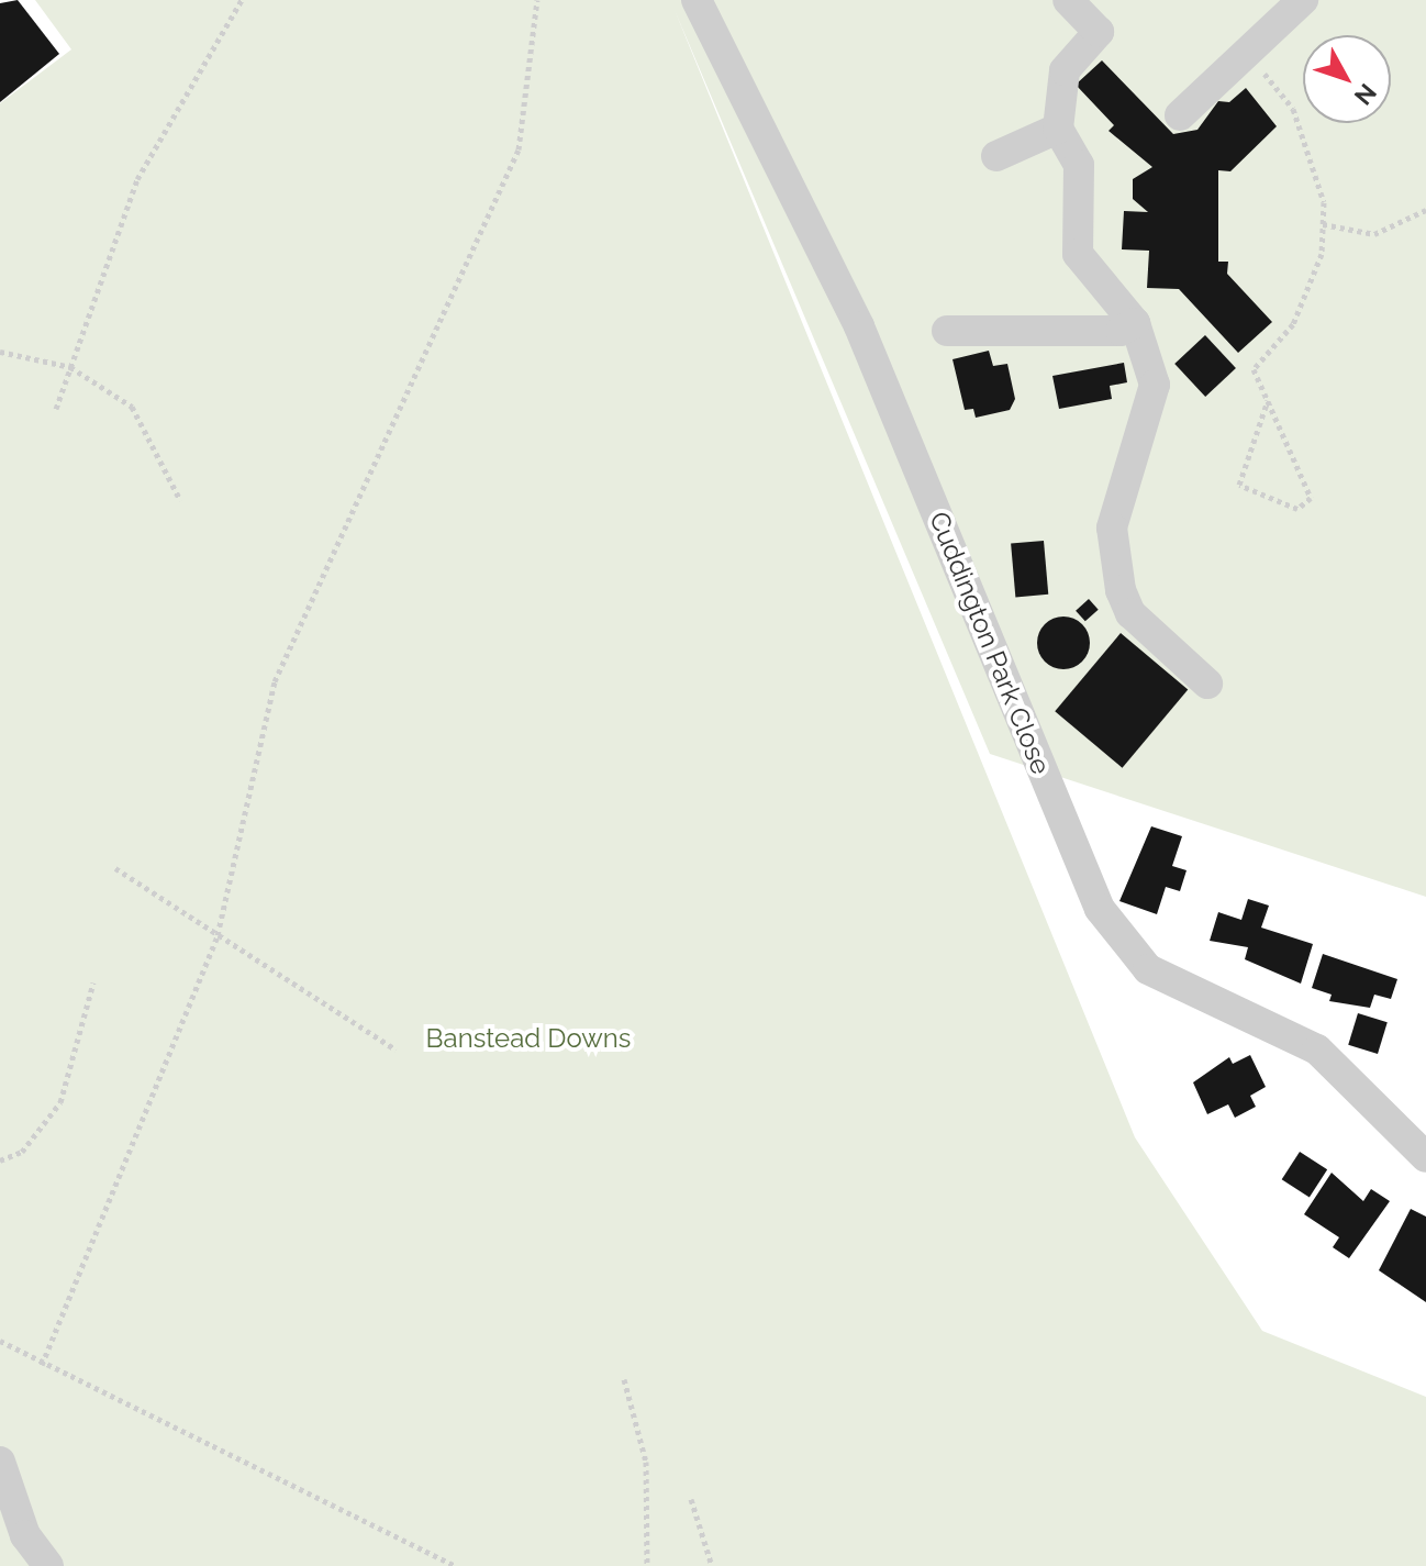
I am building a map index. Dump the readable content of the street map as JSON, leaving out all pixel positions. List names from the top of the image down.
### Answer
{
  "streets": {
    "street": ["Cuddington Park Close"]
  },
  "parks": ["Banstead Downs"],
  "north": "bottom right"
}
